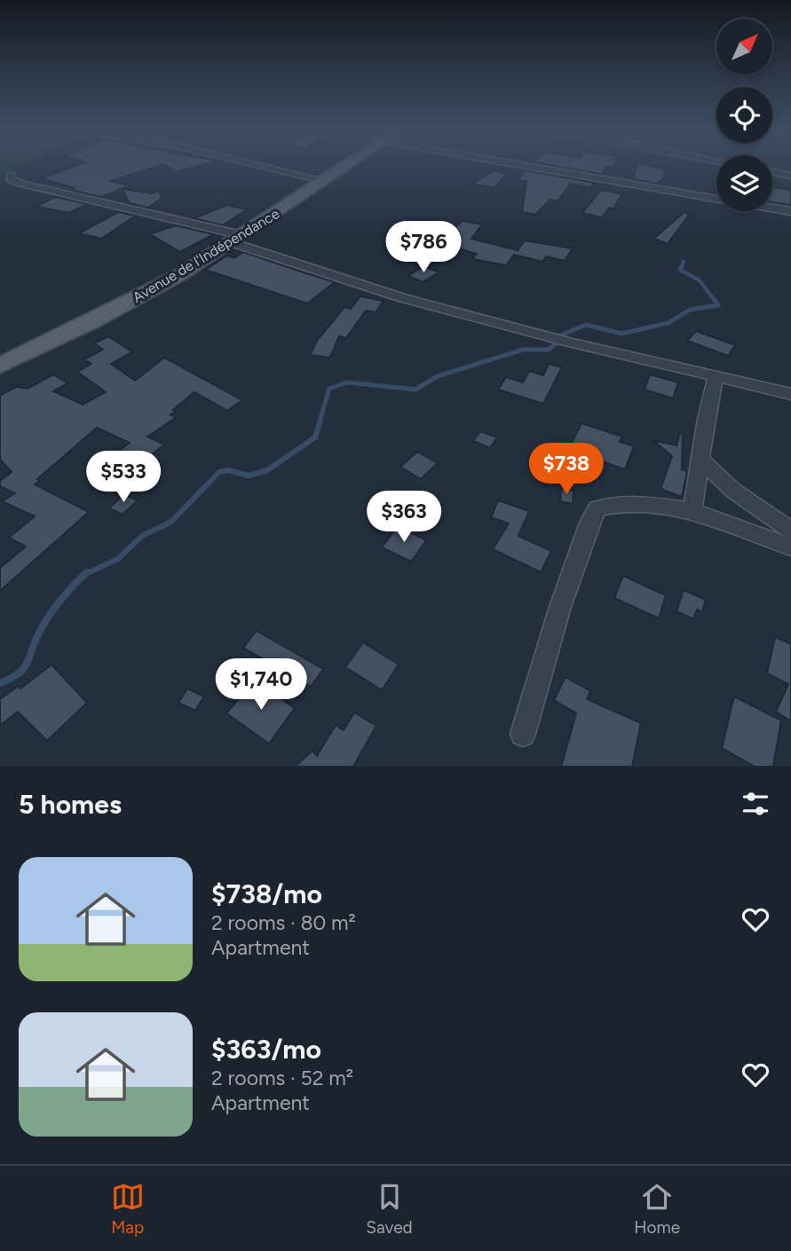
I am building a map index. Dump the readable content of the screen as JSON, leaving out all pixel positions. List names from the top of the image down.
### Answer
{
  "streets": {
    "main road": ["Avenue de l'Indépendance"]
  },
  "north": "top right",
  "page": {
    "price": [
      "$786",
      "$738",
      "$533",
      "$363",
      "$1,740"
    ],
    "heading": "5 homes",
    "list": [
      {
        "name": "$738/mo",
        "note": "2 rooms · 80 m² · Apartment"
      },
      {
        "name": "$363/mo",
        "note": "2 rooms · 52 m² · Apartment"
      }
    ],
    "tabs": ["Map", "Saved", "Home"]
  }
}
